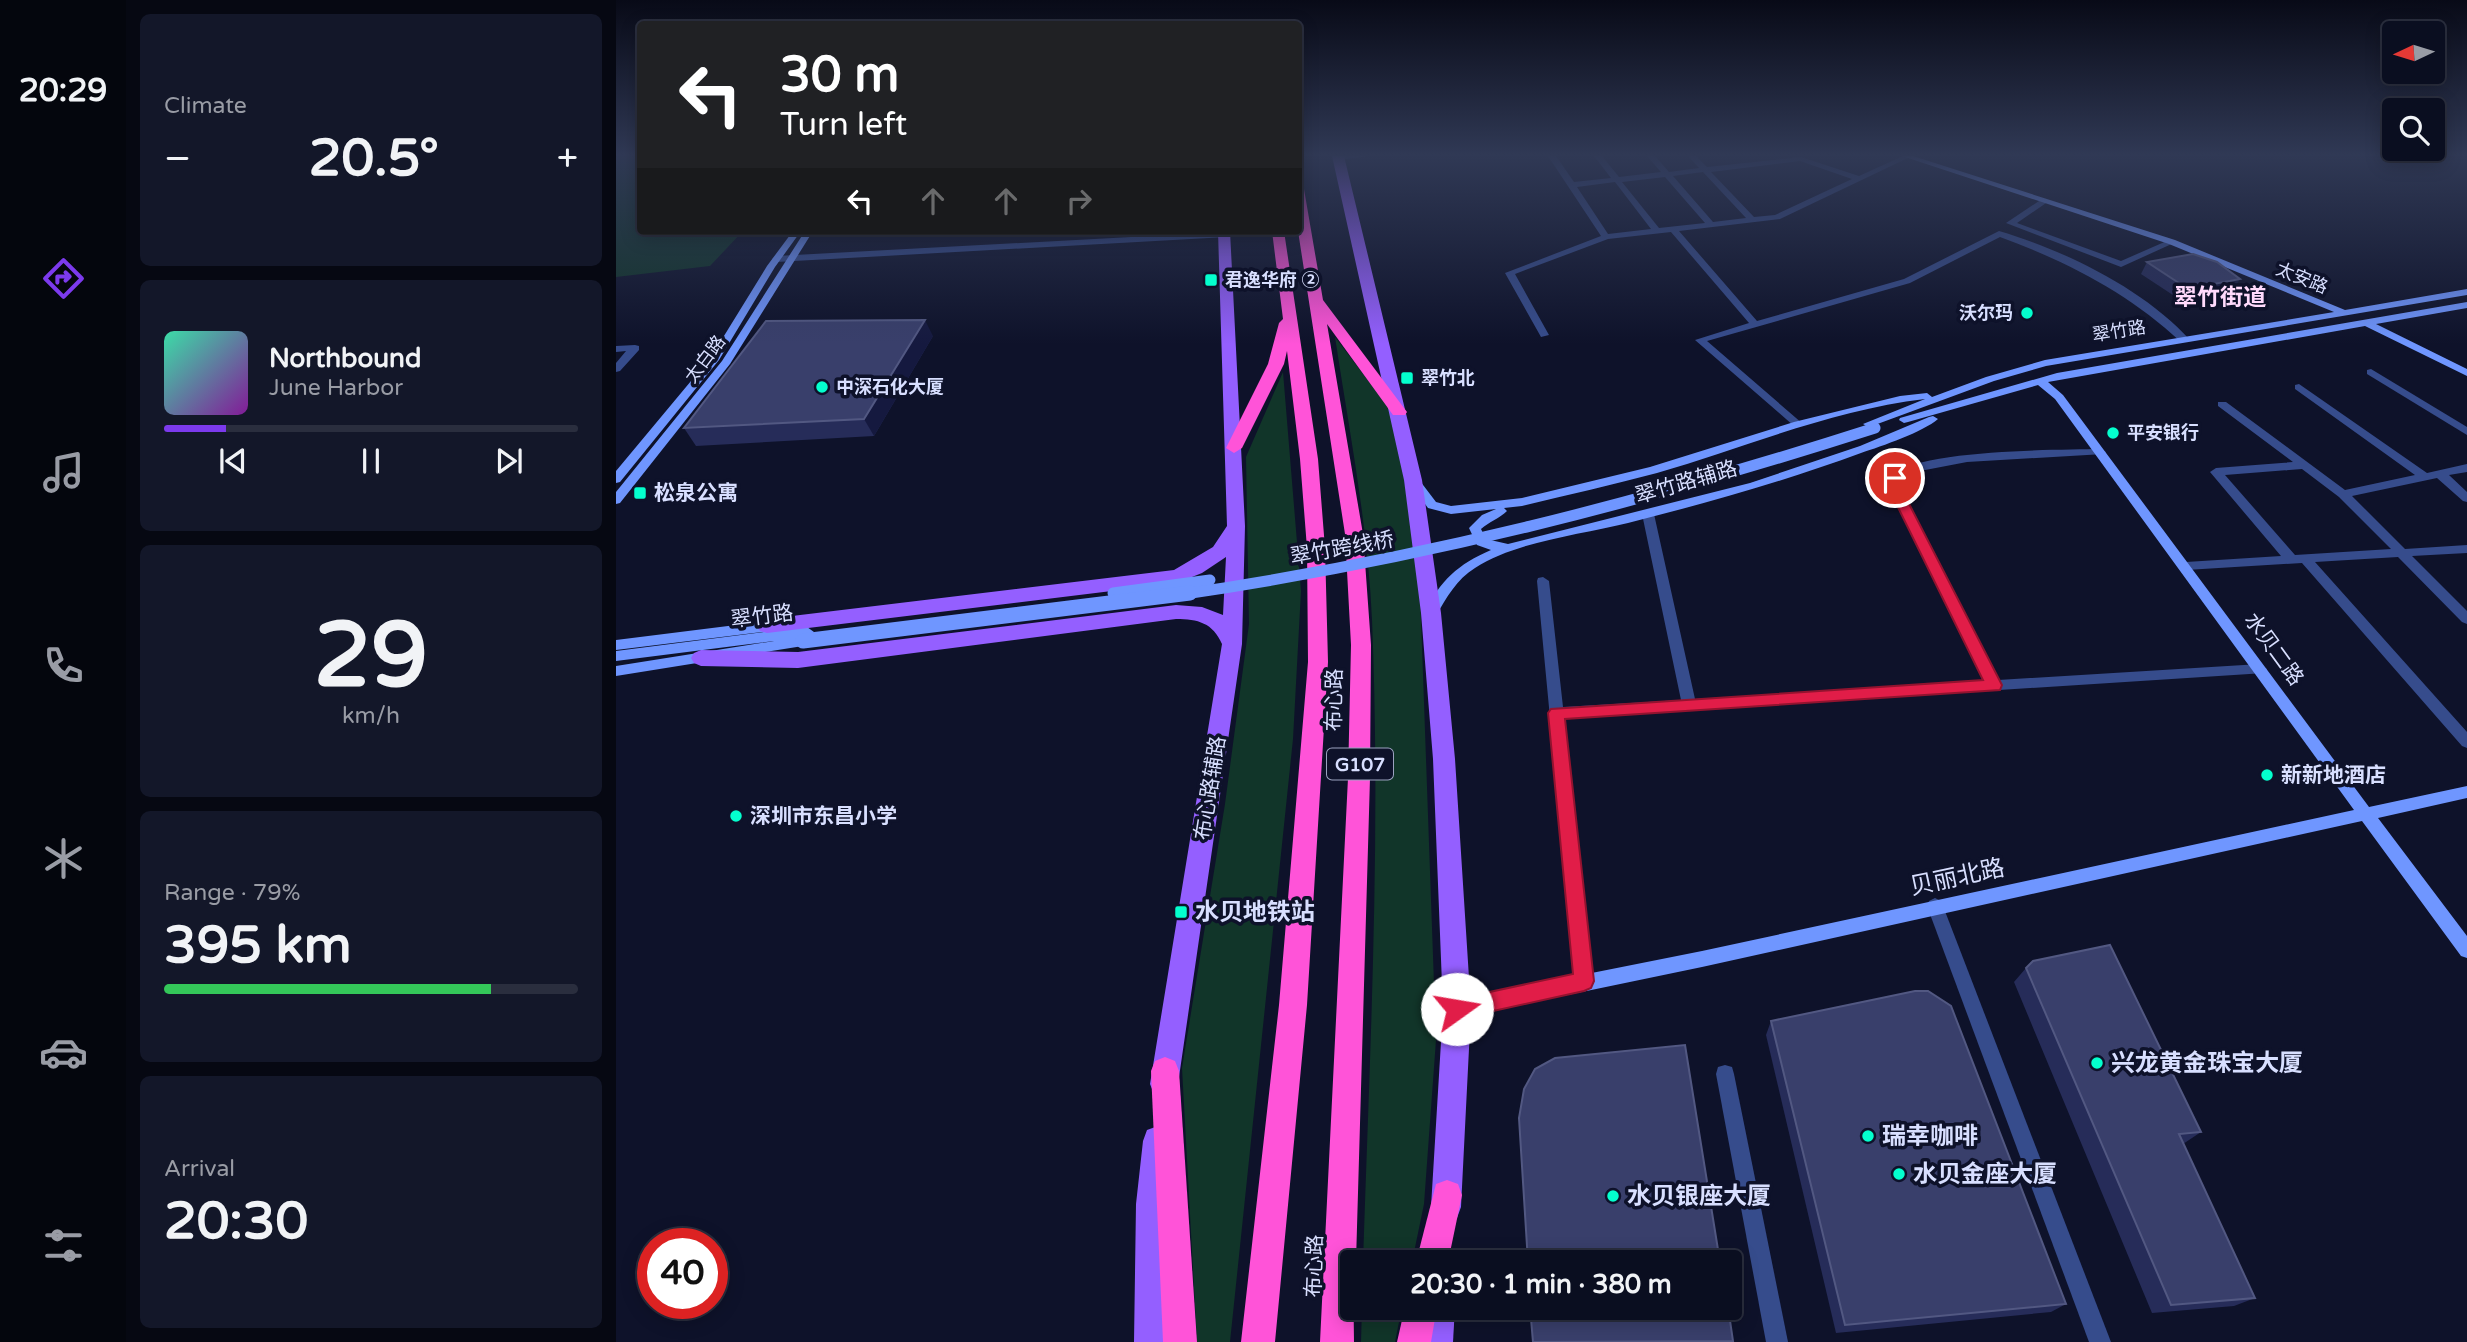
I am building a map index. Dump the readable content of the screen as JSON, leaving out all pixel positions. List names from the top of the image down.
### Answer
{
  "streets": {
    "highway": ["布心路", "G107"],
    "main road": [
      "太安路",
      "翠竹路",
      "太白路",
      "翠竹路辅路",
      "翠竹跨线桥",
      "水贝二路",
      "布心路辅路",
      "贝丽北路"
    ]
  },
  "crossings": [
    ["太安路", "翠竹路"],
    ["翠竹路", "翠竹路辅路"],
    ["翠竹路", "翠竹跨线桥"],
    ["翠竹路", "水贝二路"],
    ["水贝二路", "贝丽北路"]
  ],
  "districts": ["翠竹街道"],
  "places": {
    "transit": [
      "君逸华府 ②",
      "翠竹北",
      "松泉公寓",
      "水贝地铁站"
    ],
    "other": [
      "沃尔玛",
      "中深石化大厦",
      "平安银行",
      "新新地酒店",
      "深圳市东昌小学",
      "兴龙黄金珠宝大厦",
      "瑞幸咖啡",
      "水贝金座大厦",
      "水贝银座大厦"
    ]
  },
  "north": "left",
  "page": {
    "tabs": "20:29",
    "tile": [
      "Climate",
      ["29", "km/h"],
      ["Range · 79%", "395 km"],
      ["Arrival", "20:30"]
    ],
    "turn": ["30 m", "Turn left"],
    "heat": ["−", "20.5°", "+"],
    "song": ["Northbound", "June Harbor"],
    "limit": "40",
    "trip": "20:30 · 1 min · 380 m"
  }
}
